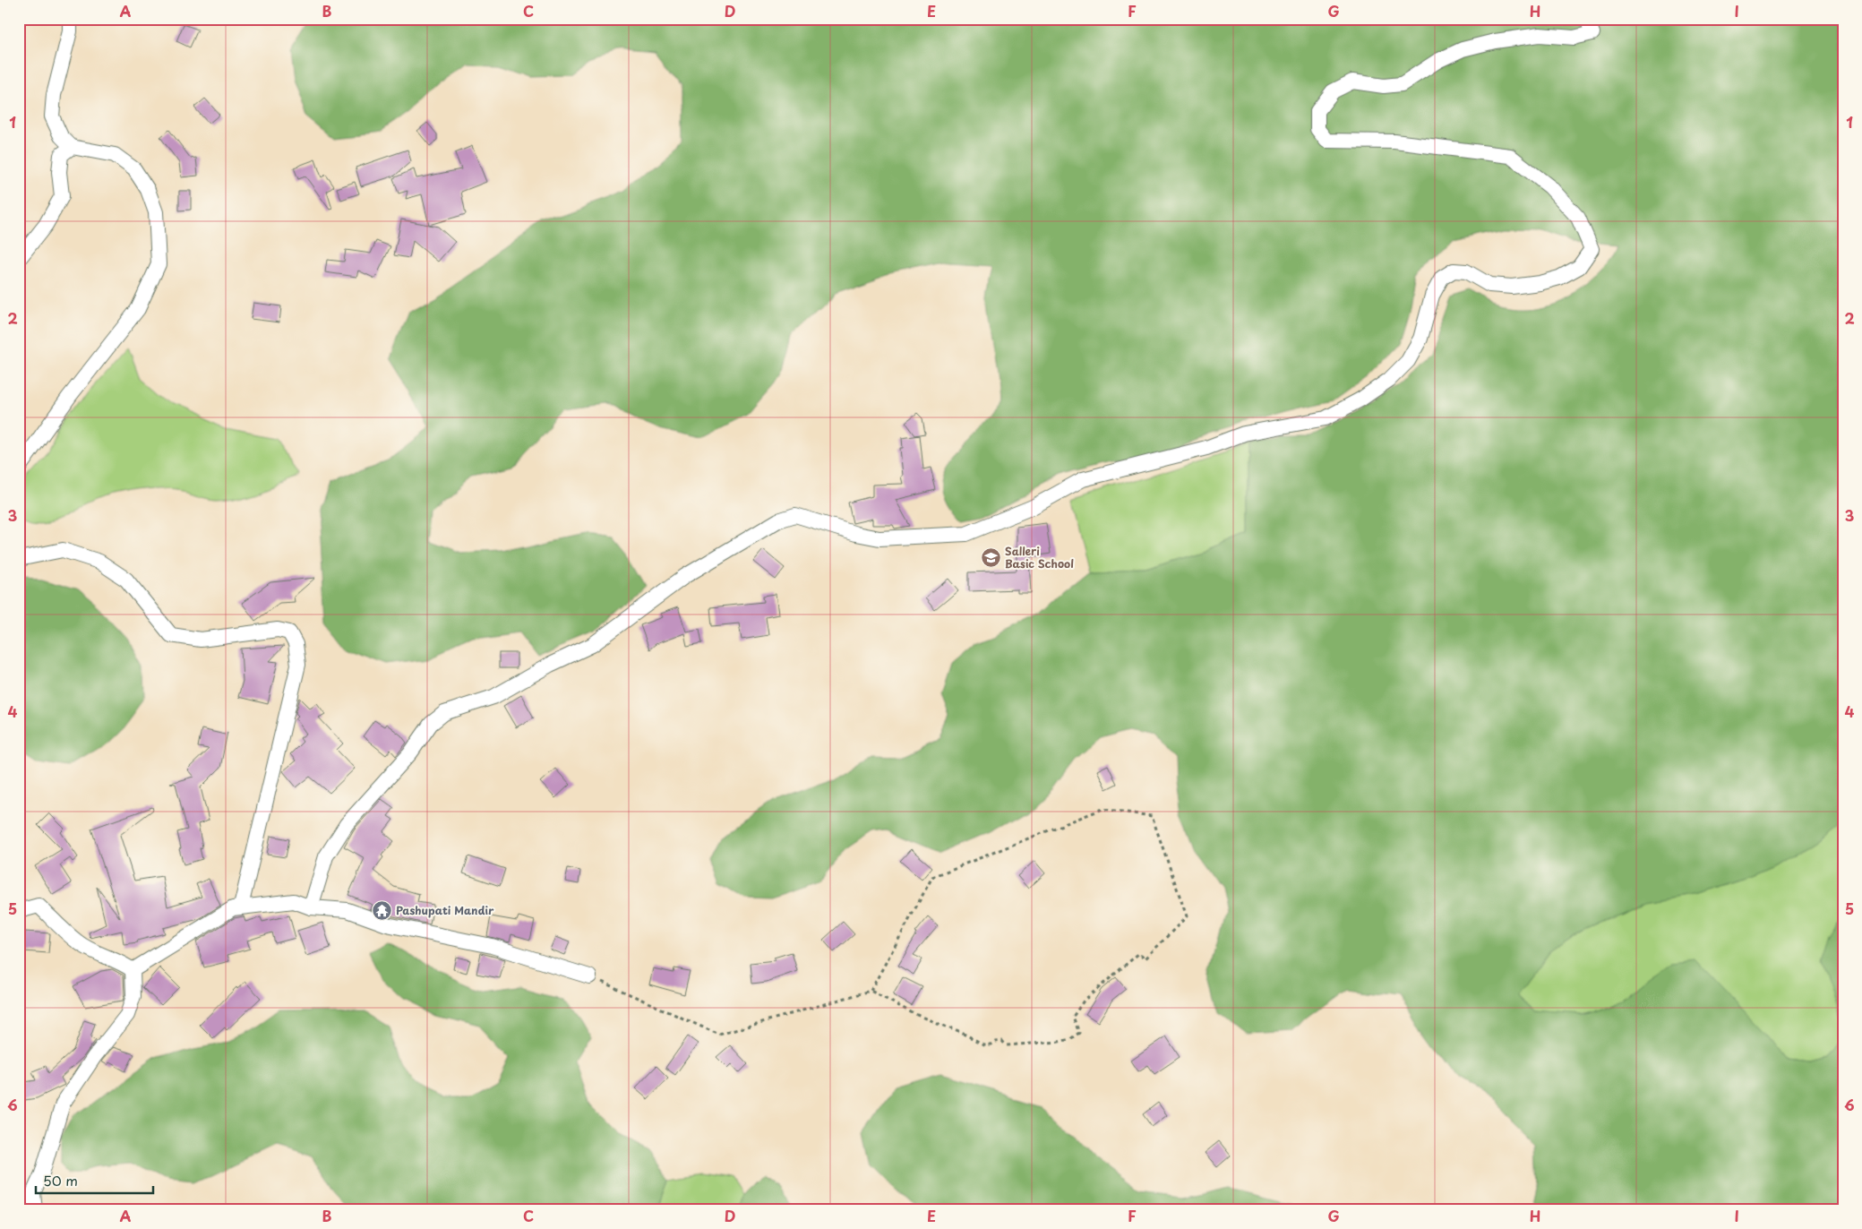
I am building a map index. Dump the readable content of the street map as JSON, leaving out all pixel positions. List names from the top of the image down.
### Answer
{
  "places": {
    "school or university": ["Salleri Basic School"],
    "temple": ["Pashupati Mandir"]
  },
  "scale_bar": "50 m",
  "grid": {
    "columns": [
      "A",
      "B",
      "C",
      "D",
      "E",
      "F",
      "G",
      "H",
      "I"
    ],
    "rows": [
      "1",
      "2",
      "3",
      "4",
      "5",
      "6"
    ]
  }
}
